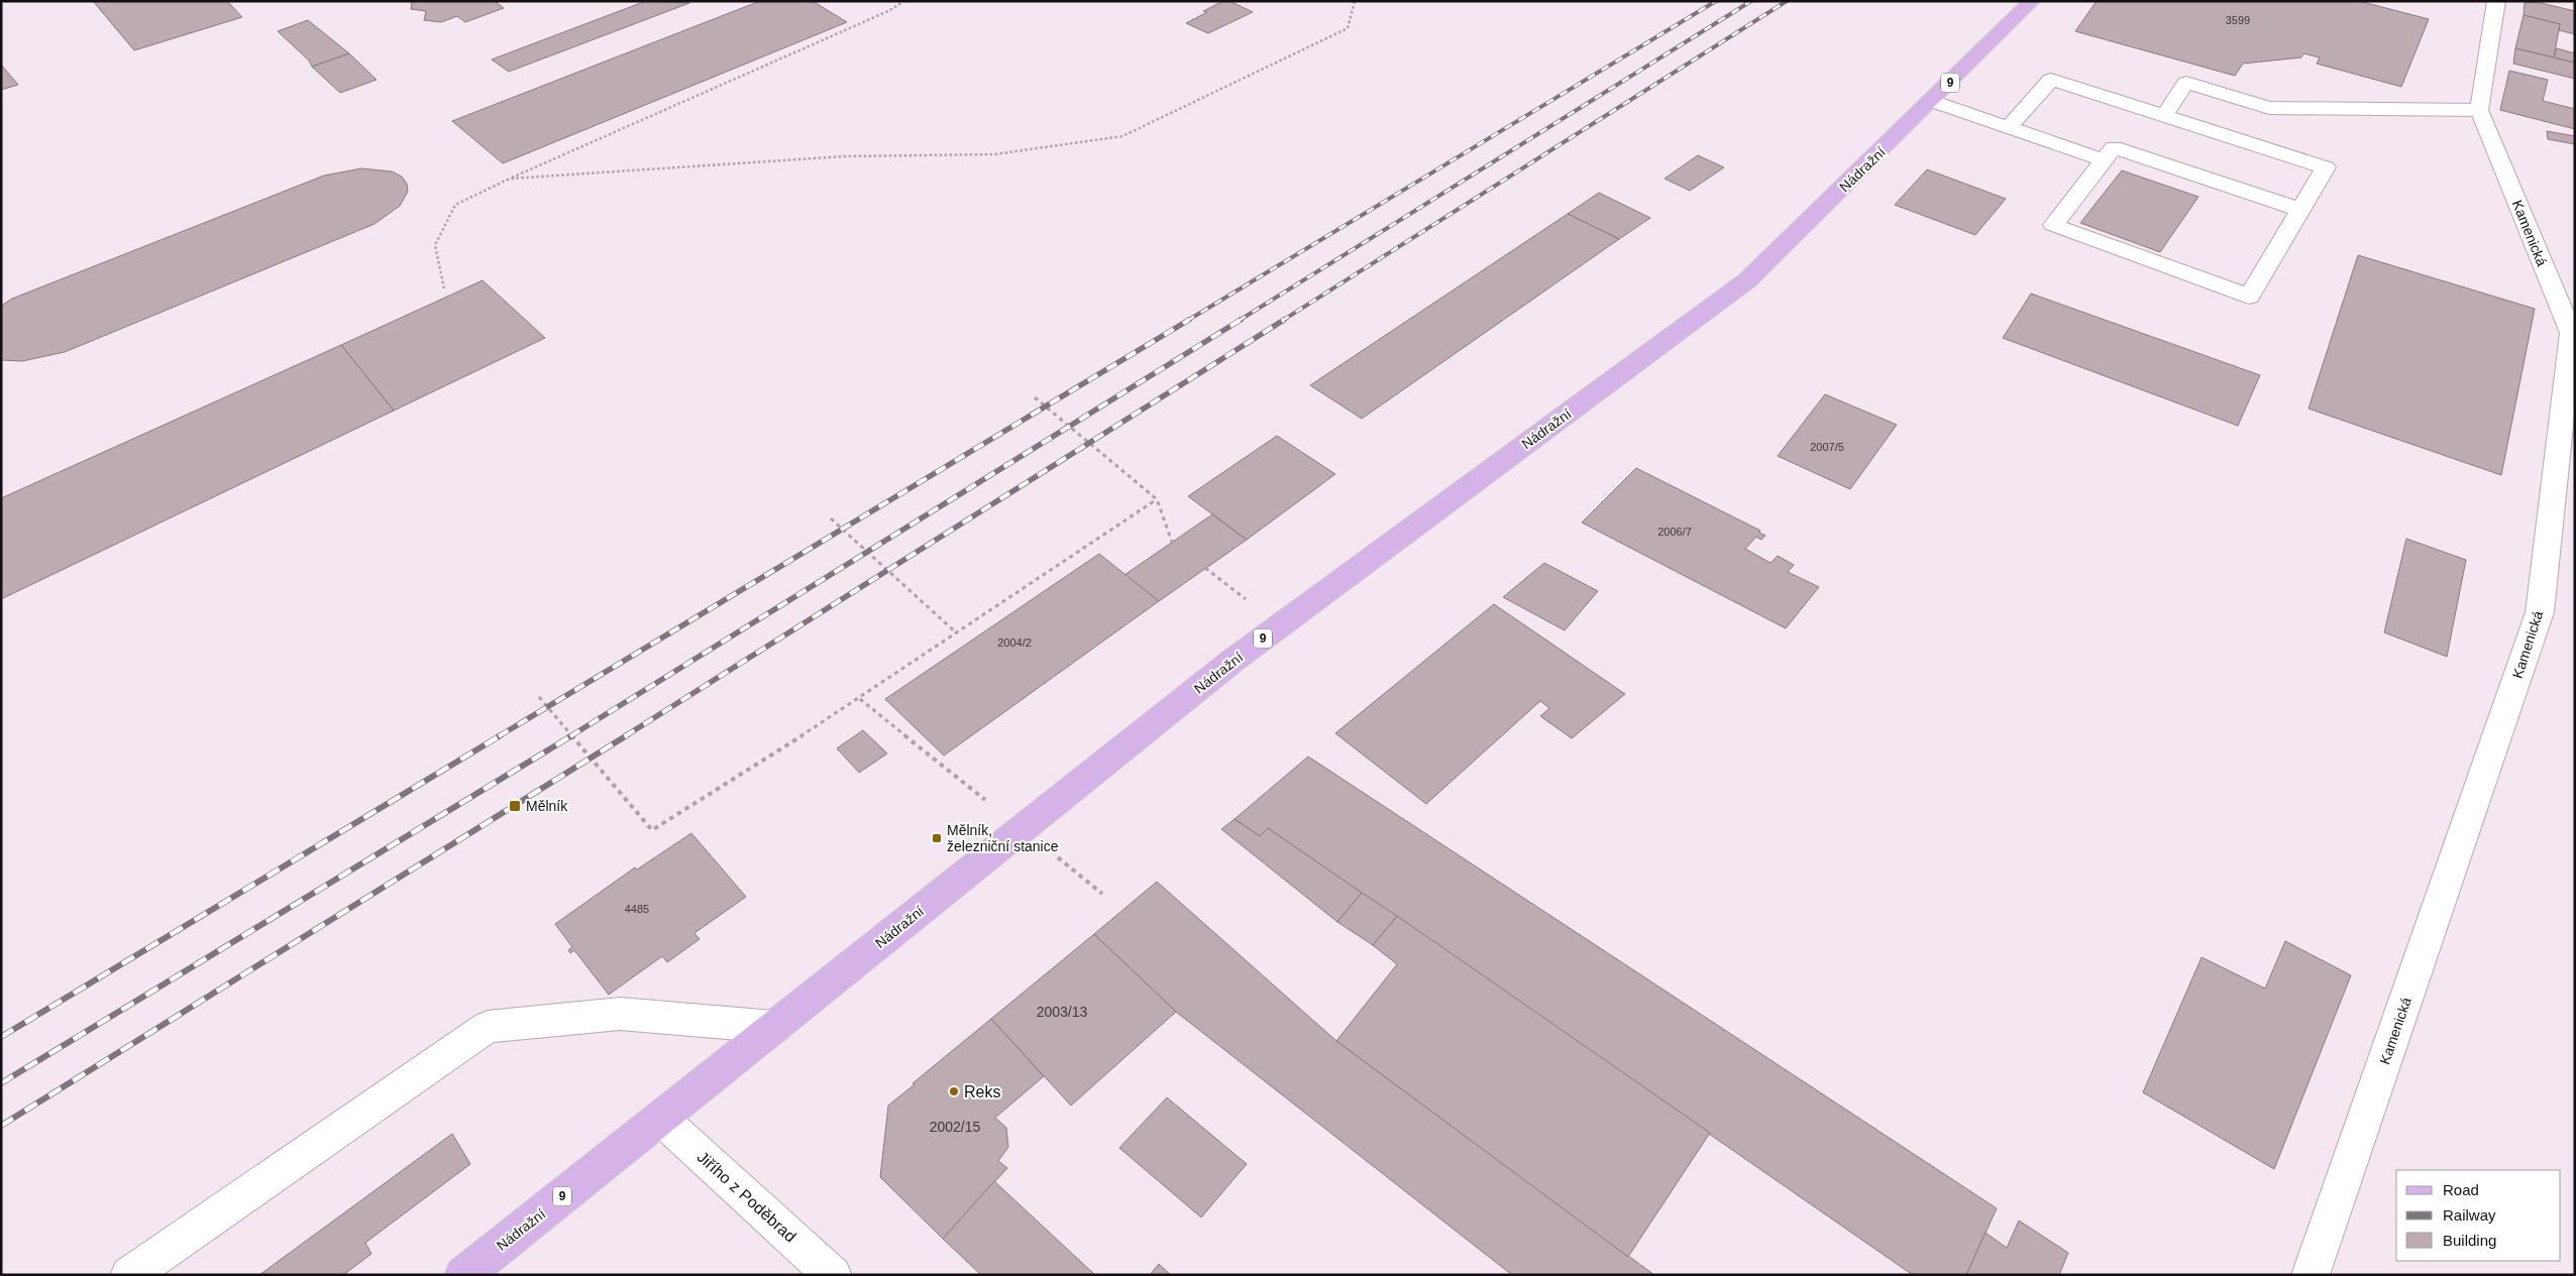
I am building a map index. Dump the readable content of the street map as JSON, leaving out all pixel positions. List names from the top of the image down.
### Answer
{
  "streets": {
    "main road": ["9", "Nádražní"],
    "street": ["Kamenická", "Jiřího z Poděbrad"]
  },
  "crossings": [
    ["Nádražní", "Jiřího z Poděbrad"]
  ],
  "places": {
    "transit": ["Mělník", "Mělník, železniční stanice"],
    "other": ["Reks"]
  },
  "house_numbers": [
    "3599",
    "2007/5",
    "2006/7",
    "2004/2",
    "4485",
    "2003/13",
    "2002/15"
  ],
  "legend": ["Road", "Railway", "Building"]
}
